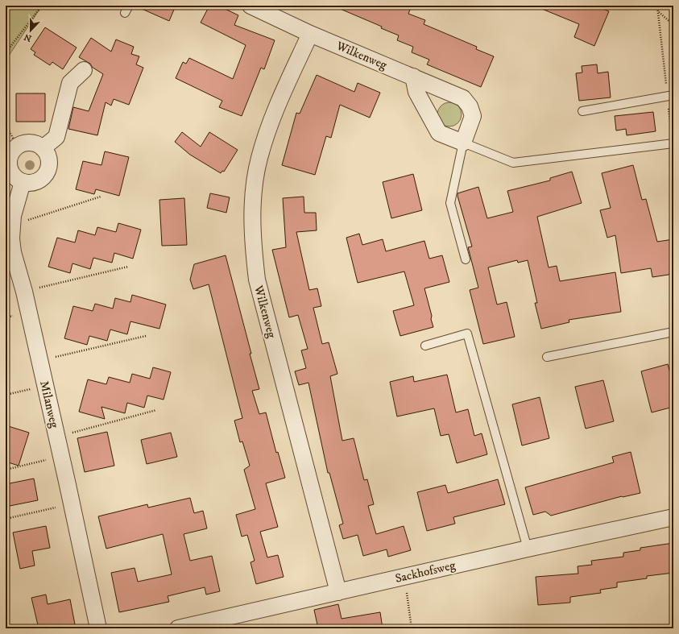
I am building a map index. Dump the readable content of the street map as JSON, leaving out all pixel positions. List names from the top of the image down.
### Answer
{
  "streets": {
    "street": ["Wilkenweg", "Milanweg", "Sackhofsweg"]
  },
  "crossings": [
    ["Wilkenweg", "Sackhofsweg"]
  ],
  "north": "bottom"
}
